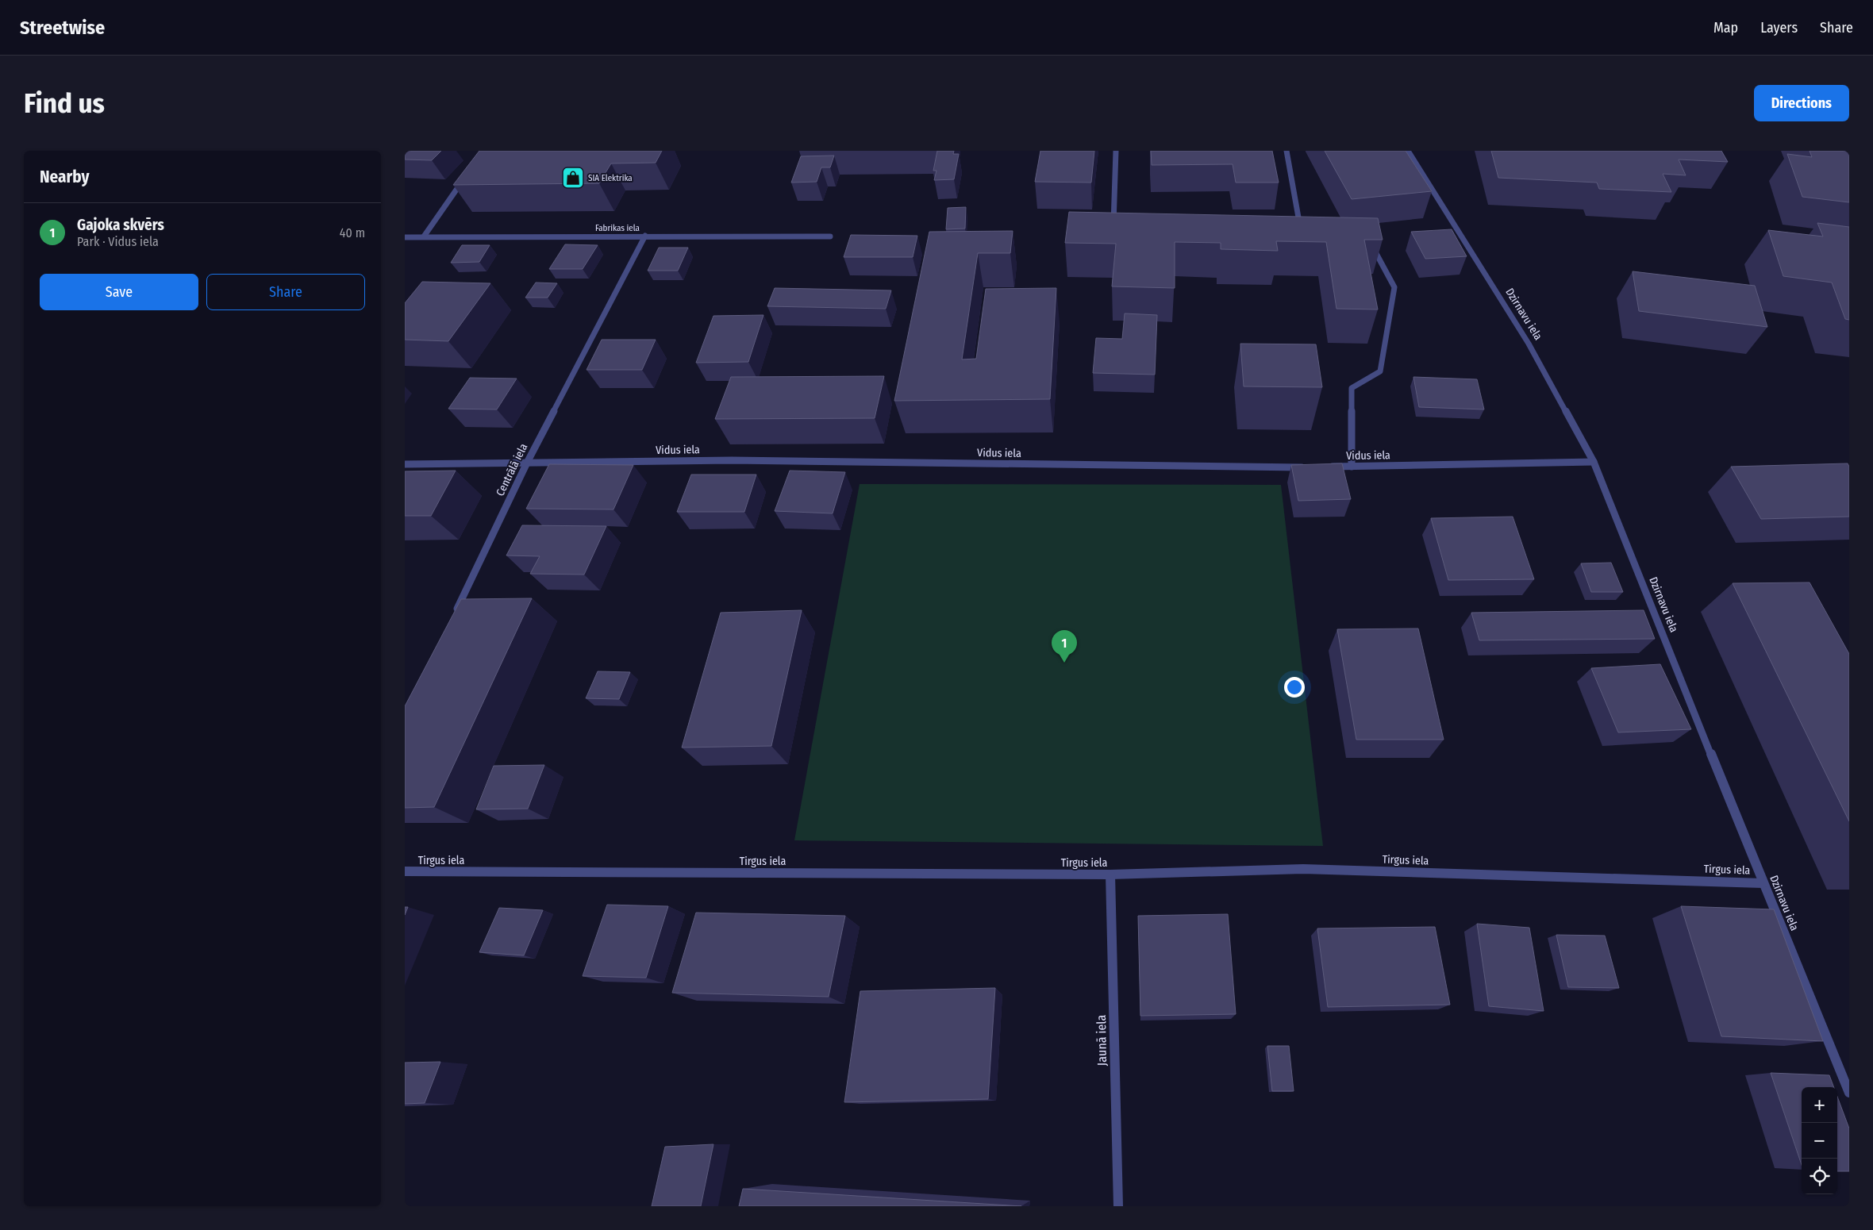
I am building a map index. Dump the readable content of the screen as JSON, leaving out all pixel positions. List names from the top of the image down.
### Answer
{
  "streets": {
    "street": [
      "Fabrikas iela",
      "Dzirnavu iela",
      "Vidus iela",
      "Centrālā iela",
      "Tirgus iela",
      "Jaunā iela"
    ]
  },
  "crossings": [
    ["Fabrikas iela", "Centrālā iela"],
    ["Dzirnavu iela", "Vidus iela"],
    ["Dzirnavu iela", "Tirgus iela"],
    ["Vidus iela", "Centrālā iela"],
    ["Tirgus iela", "Jaunā iela"]
  ],
  "places": {
    "shop": ["SIA Elektrika"]
  },
  "page": {
    "header": "Streetwise",
    "nav": ["Map", "Layers", "Share"],
    "buttons": [
      "Directions",
      ["Save", "Share"]
    ],
    "title": "Find us",
    "heading": "Nearby",
    "list": [
      {
        "mark": "1",
        "name": "Gajoka skvērs",
        "note": "Park · Vidus iela",
        "value": "40 m"
      }
    ],
    "pins": "1",
    "map_buttons": ["+", "−"]
  }
}
